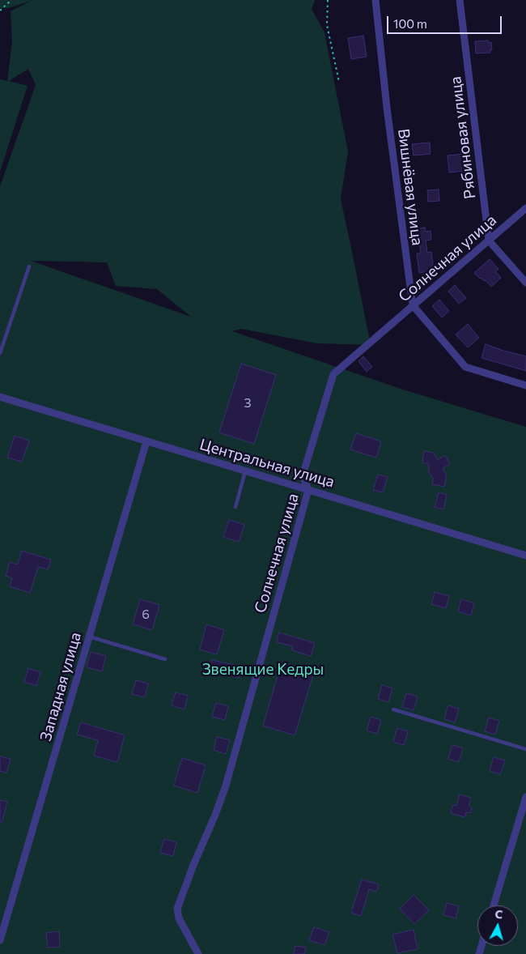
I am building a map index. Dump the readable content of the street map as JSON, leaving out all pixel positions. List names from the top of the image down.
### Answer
{
  "streets": {
    "street": [
      "Рябиновая улица",
      "Вишнёвая улица",
      "Солнечная улица",
      "Центральная улица",
      "Западная улица"
    ]
  },
  "crossings": [
    ["Рябиновая улица", "Солнечная улица"],
    ["Вишнёвая улица", "Солнечная улица"],
    ["Солнечная улица", "Центральная улица"],
    ["Центральная улица", "Западная улица"]
  ],
  "parks": ["Звенящие Кедры"],
  "house_numbers": ["3", "6"],
  "scale_bar": "100 m",
  "north": "top"
}
